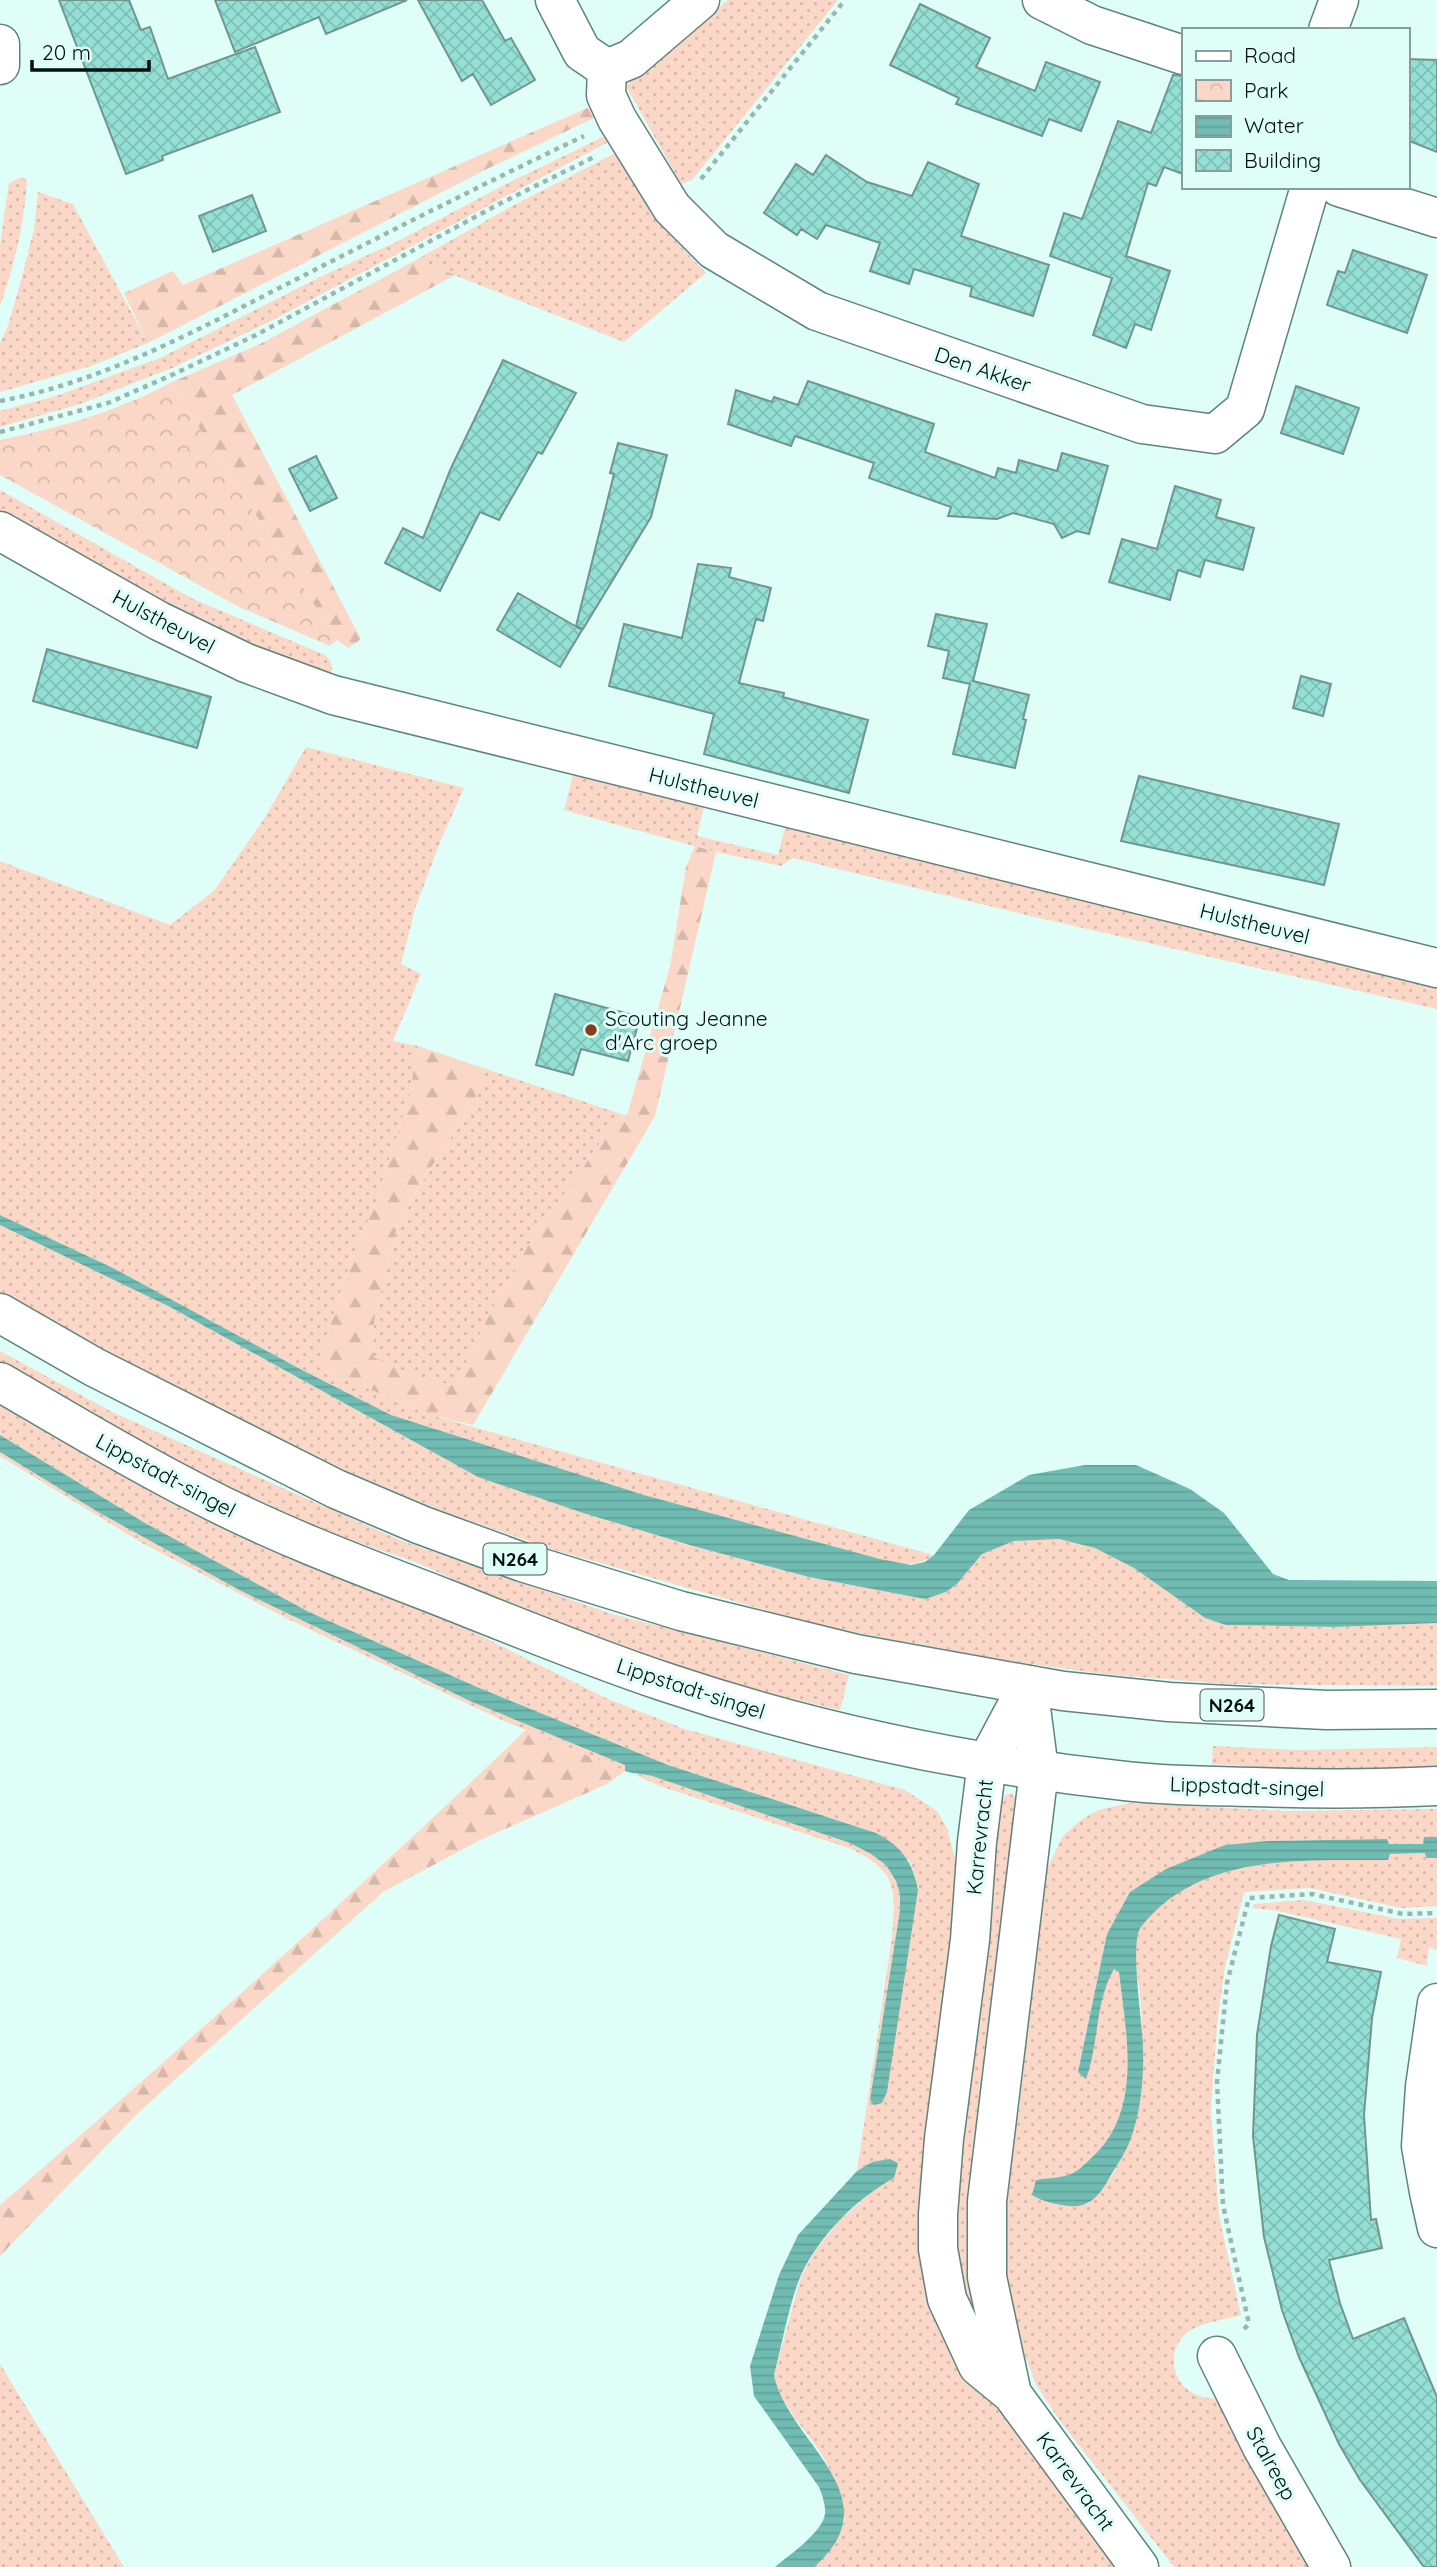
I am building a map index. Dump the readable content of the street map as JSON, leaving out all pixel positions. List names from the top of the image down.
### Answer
{
  "streets": {
    "street": [
      "Den Akker",
      "Hulstheuvel",
      "Lippstadt-singel",
      "N264",
      "Karrevracht",
      "Stalreep"
    ]
  },
  "crossings": [
    ["Lippstadt-singel", "Karrevracht"],
    ["N264", "Karrevracht"]
  ],
  "places": ["Scouting Jeanne d'Arc groep"],
  "legend": [
    "Road",
    "Park",
    "Water",
    "Building"
  ],
  "scale_bar": "20 m"
}
